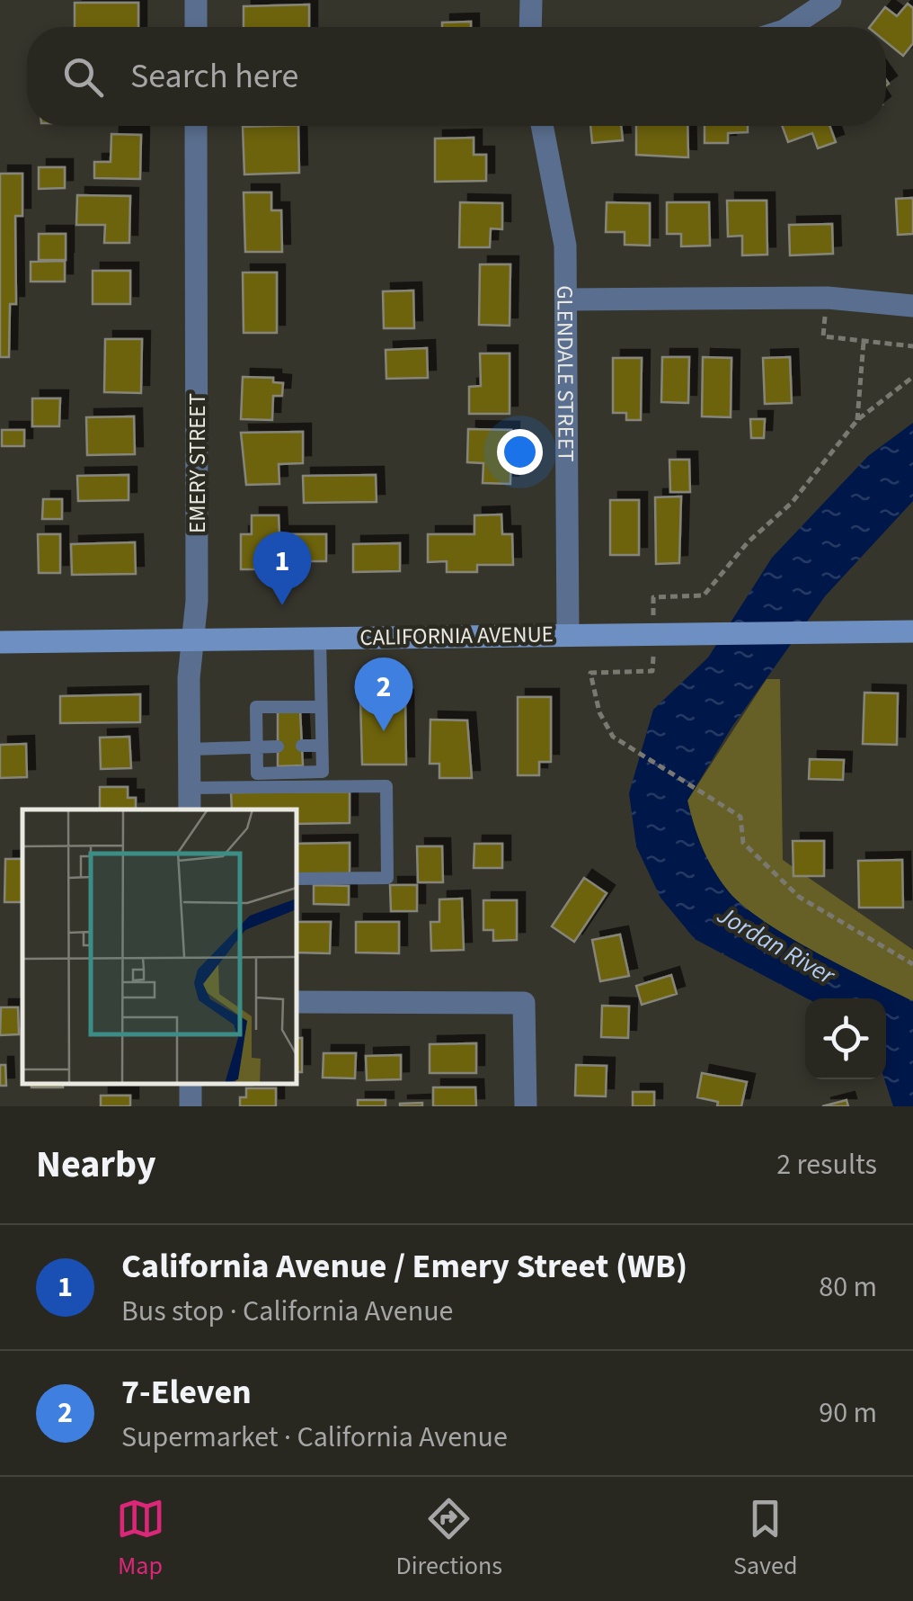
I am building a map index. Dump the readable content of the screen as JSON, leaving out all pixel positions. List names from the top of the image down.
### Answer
{
  "streets": {
    "main road": ["CALIFORNIA AVENUE"],
    "street": ["GLENDALE STREET", "EMERY STREET"]
  },
  "crossings": [
    ["GLENDALE STREET", "CALIFORNIA AVENUE"],
    ["EMERY STREET", "CALIFORNIA AVENUE"]
  ],
  "water": ["Jordan River"],
  "page": {
    "search": "Search here",
    "pins": ["1", "2"],
    "heading": ["Nearby", "2 results"],
    "list": [
      {
        "mark": "1",
        "name": "California Avenue / Emery Street (WB)",
        "note": "Bus stop · California Avenue",
        "value": "80 m"
      },
      {
        "mark": "2",
        "name": "7-Eleven",
        "note": "Supermarket · California Avenue",
        "value": "90 m"
      }
    ],
    "nav": ["Map", "Directions", "Saved"]
  }
}
